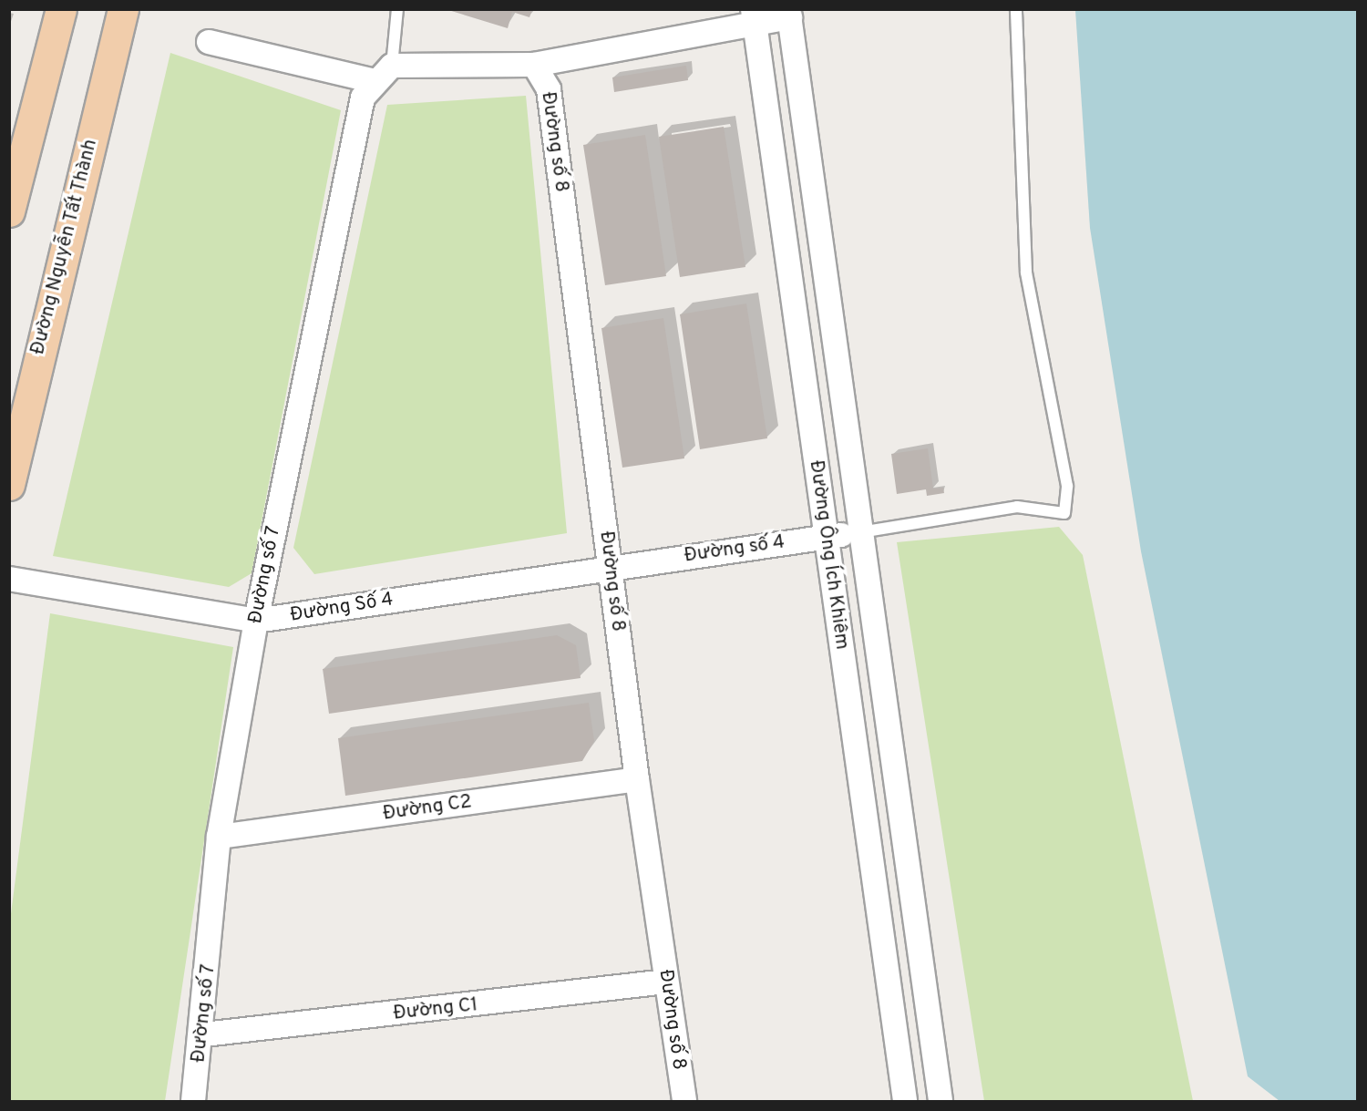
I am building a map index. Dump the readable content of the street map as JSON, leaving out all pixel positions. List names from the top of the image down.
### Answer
{
  "streets": {
    "main road": ["Đường Nguyễn Tất Thành"],
    "street": [
      "Đường số 8",
      "Đường số 4",
      "Đường Ông Ích Khiêm",
      "Đường số 7",
      "Đường Số 4",
      "Đường C2",
      "Đường C1"
    ]
  },
  "crossings": [
    ["Đường số 8", "Đường số 4"],
    ["Đường số 8", "Đường Số 4"],
    ["Đường số 8", "Đường C2"],
    ["Đường số 8", "Đường C1"],
    ["Đường số 4", "Đường Ông Ích Khiêm"],
    ["Đường số 4", "Đường Số 4"],
    ["Đường số 7", "Đường Số 4"],
    ["Đường số 7", "Đường C2"],
    ["Đường số 7", "Đường C1"]
  ]
}
